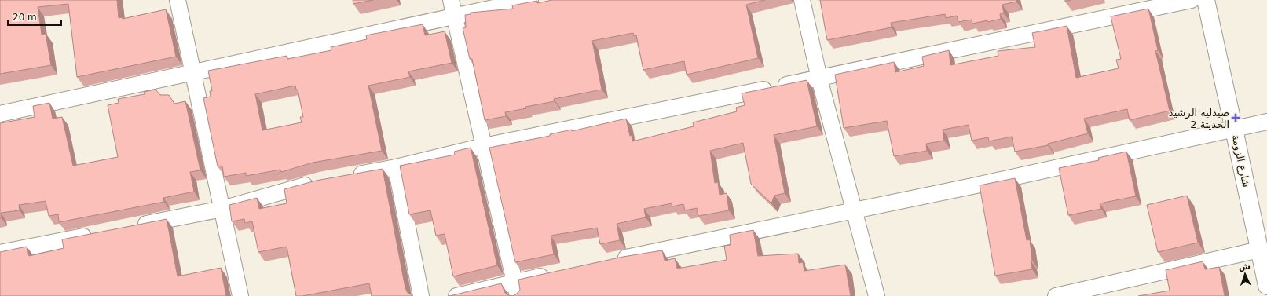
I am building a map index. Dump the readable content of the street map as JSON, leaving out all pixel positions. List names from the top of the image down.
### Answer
{
  "streets": {
    "street": ["شارع الزومة"]
  },
  "places": {
    "health": ["صيدلية الرشيد الحديثة 2"]
  },
  "scale_bar": "20 m",
  "north": "top"
}
